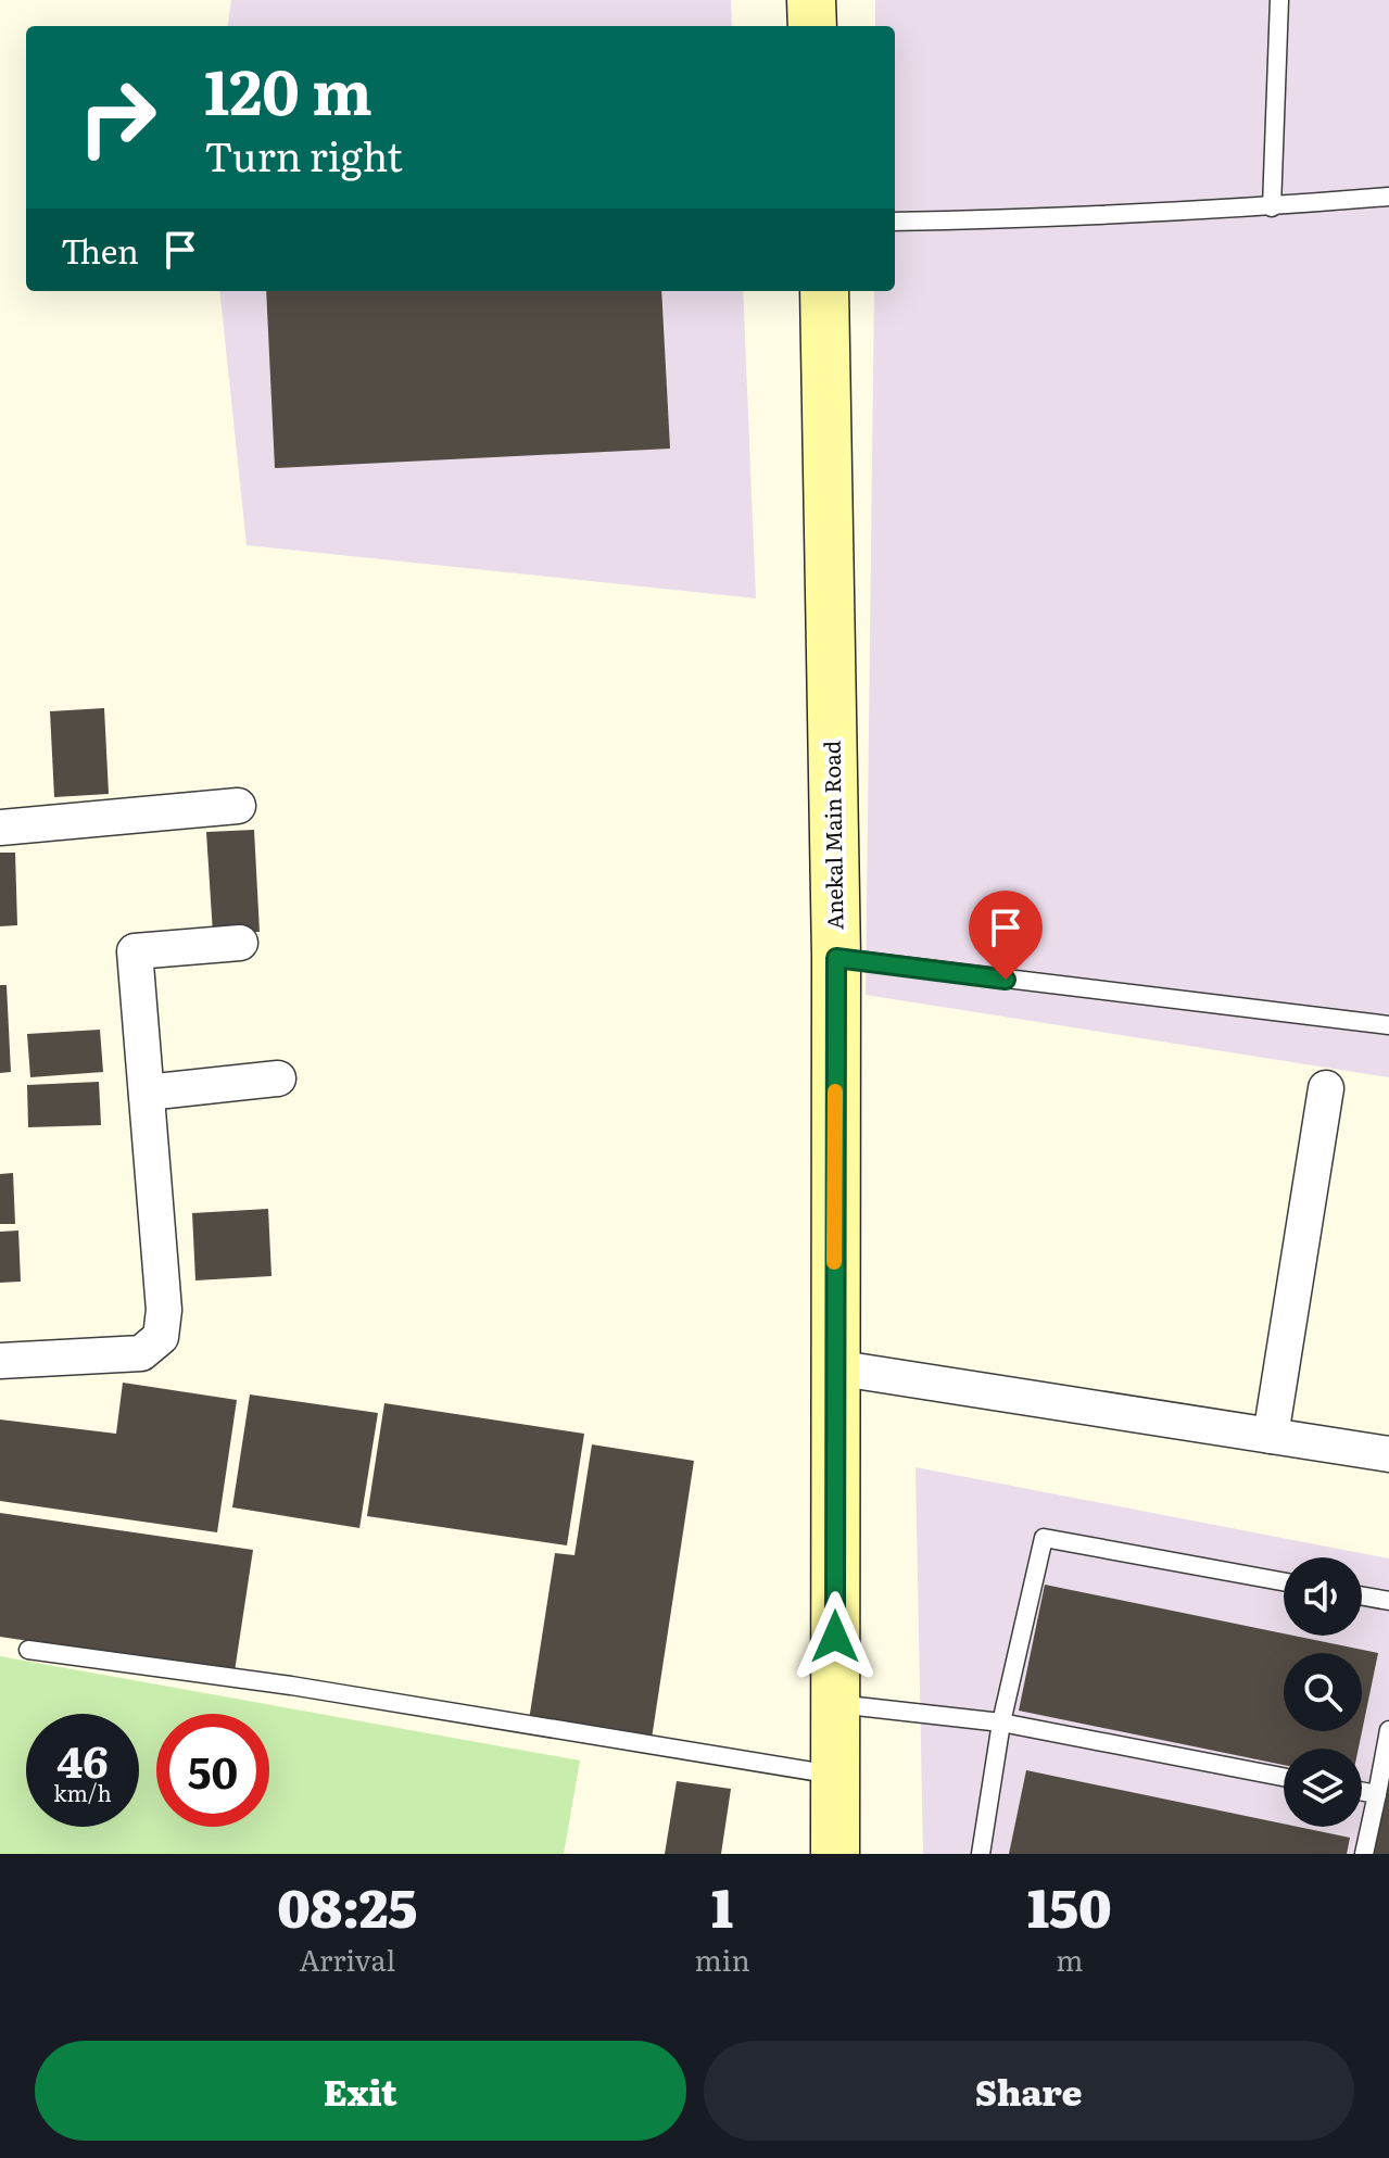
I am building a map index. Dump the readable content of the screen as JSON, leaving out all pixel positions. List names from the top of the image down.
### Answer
{
  "streets": {
    "main road": ["Anekal Main Road"]
  },
  "page": {
    "turn": ["120 m", "Turn right"],
    "then": "Then",
    "speed": "46 km/h",
    "limit": "50",
    "eta": [
      "08:25",
      "Arrival",
      "1",
      "min",
      "150",
      "m"
    ],
    "buttons": ["Exit", "Share"]
  }
}
